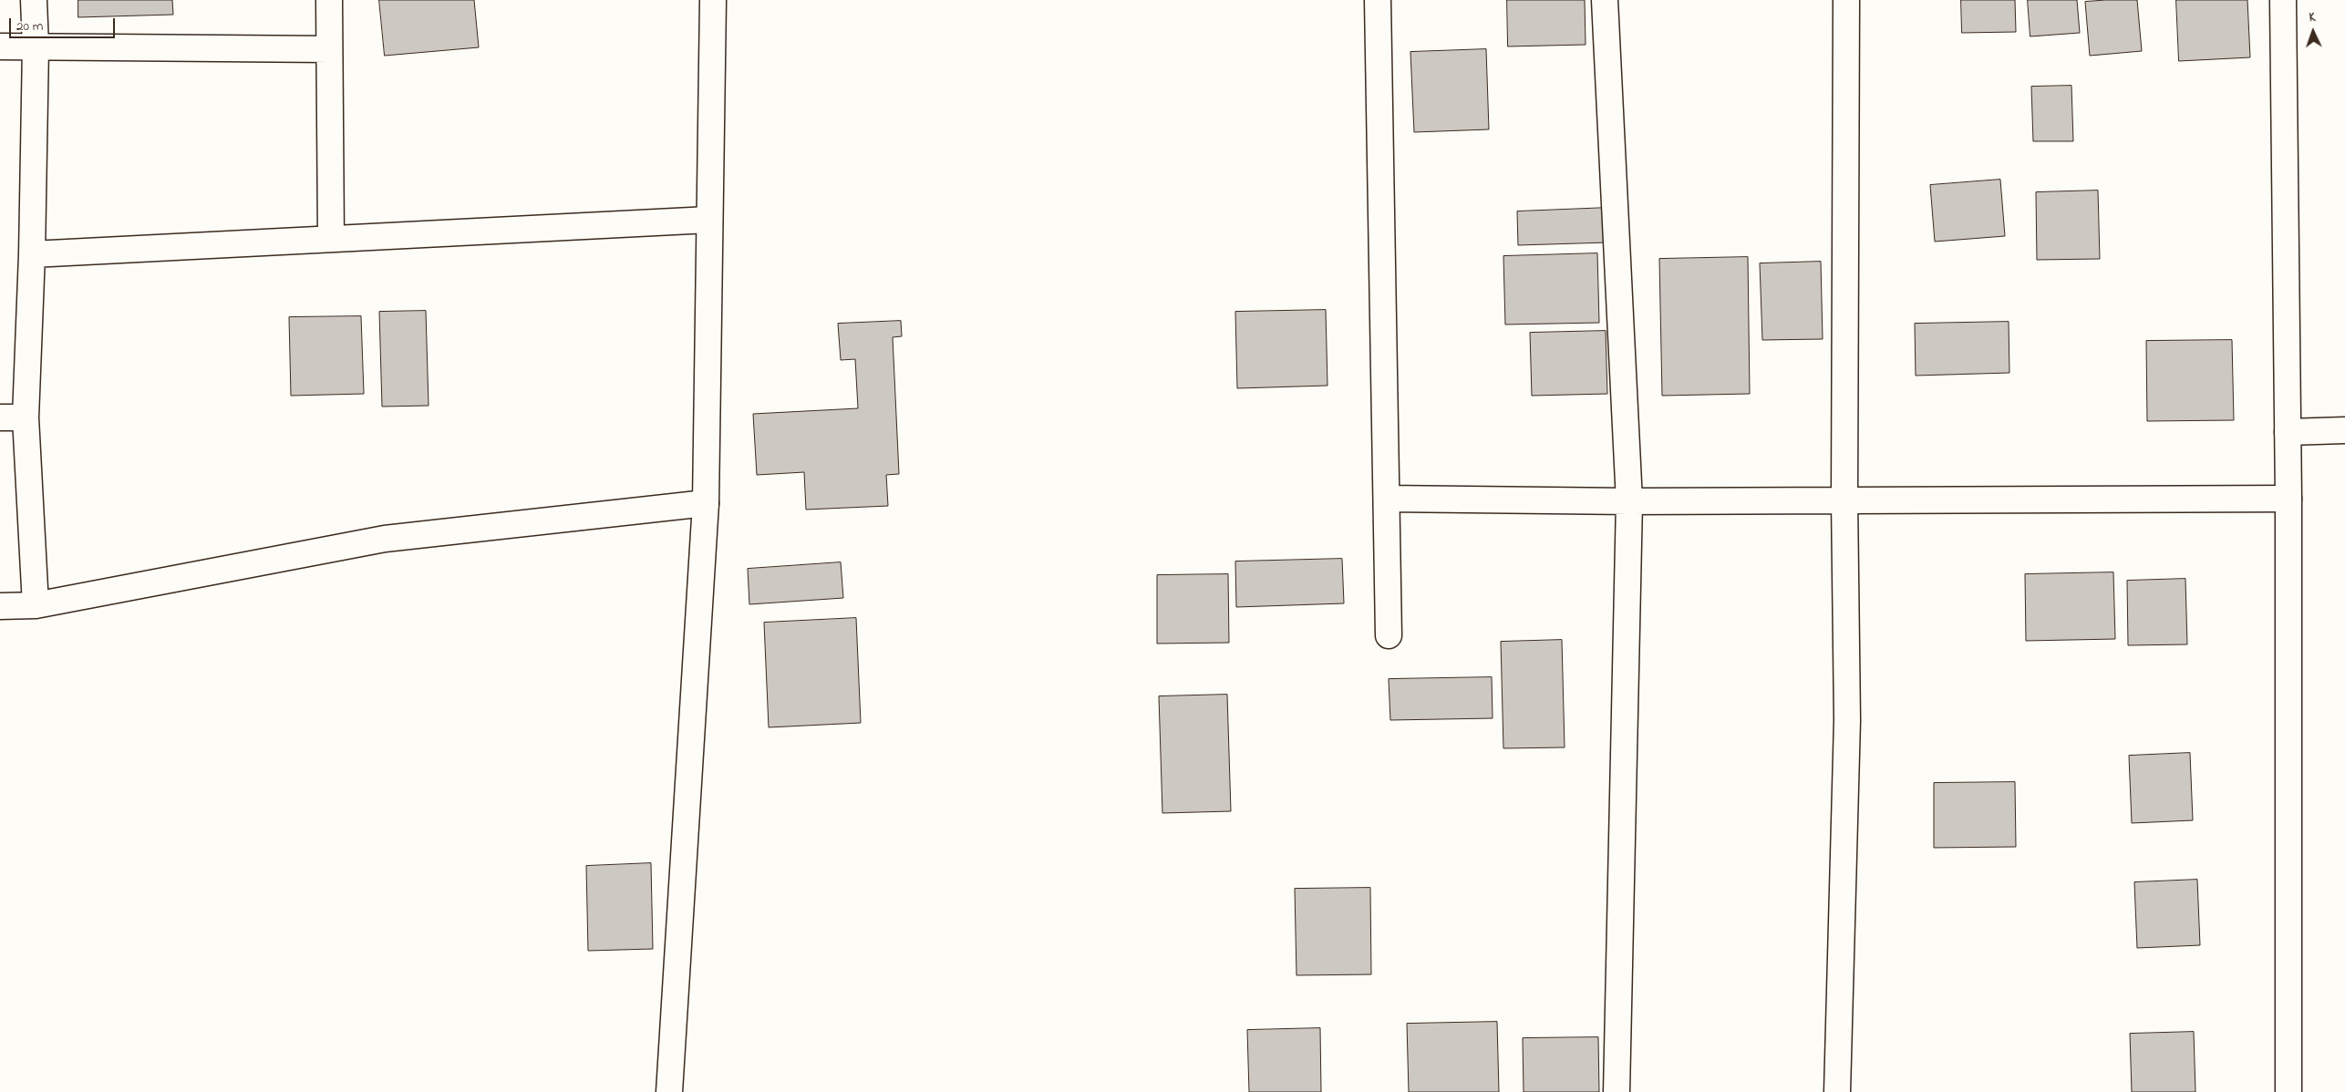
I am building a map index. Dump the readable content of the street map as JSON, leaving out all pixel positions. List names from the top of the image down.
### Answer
{
  "scale_bar": "20 m",
  "north": "top"
}
